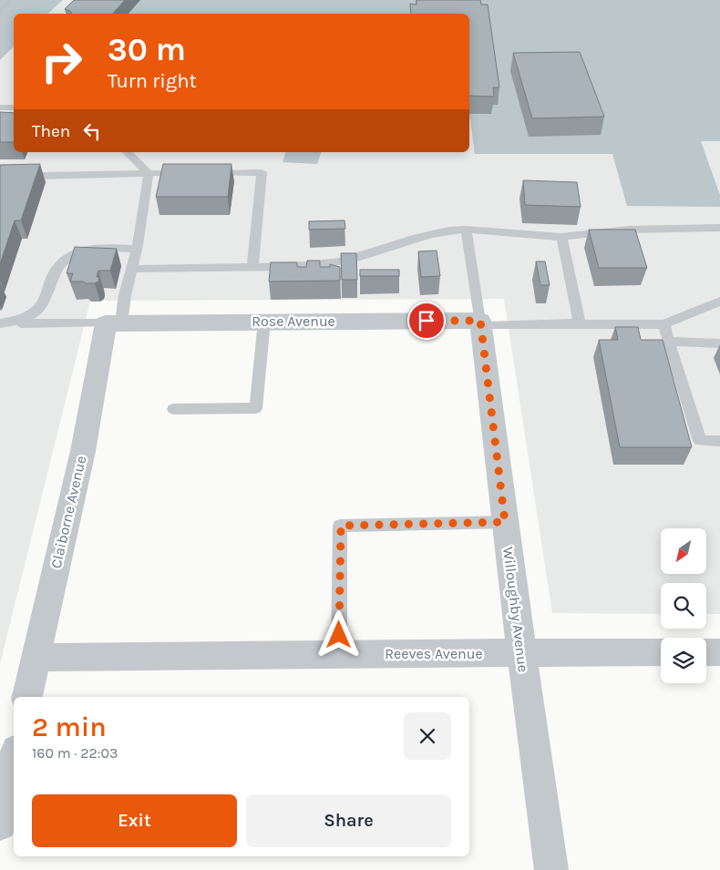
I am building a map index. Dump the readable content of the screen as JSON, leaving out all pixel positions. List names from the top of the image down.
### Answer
{
  "streets": {
    "street": [
      "Rose Avenue",
      "Claiborne Avenue",
      "Willoughby Avenue",
      "Reeves Avenue"
    ]
  },
  "crossings": [
    ["Rose Avenue", "Claiborne Avenue"],
    ["Rose Avenue", "Willoughby Avenue"],
    ["Claiborne Avenue", "Reeves Avenue"],
    ["Willoughby Avenue", "Reeves Avenue"]
  ],
  "north": "bottom left",
  "page": {
    "turn": ["30 m", "Turn right"],
    "then": "Then",
    "heading": ["2 min", "160 m · 22:03"],
    "buttons": ["Exit", "Share"]
  }
}
